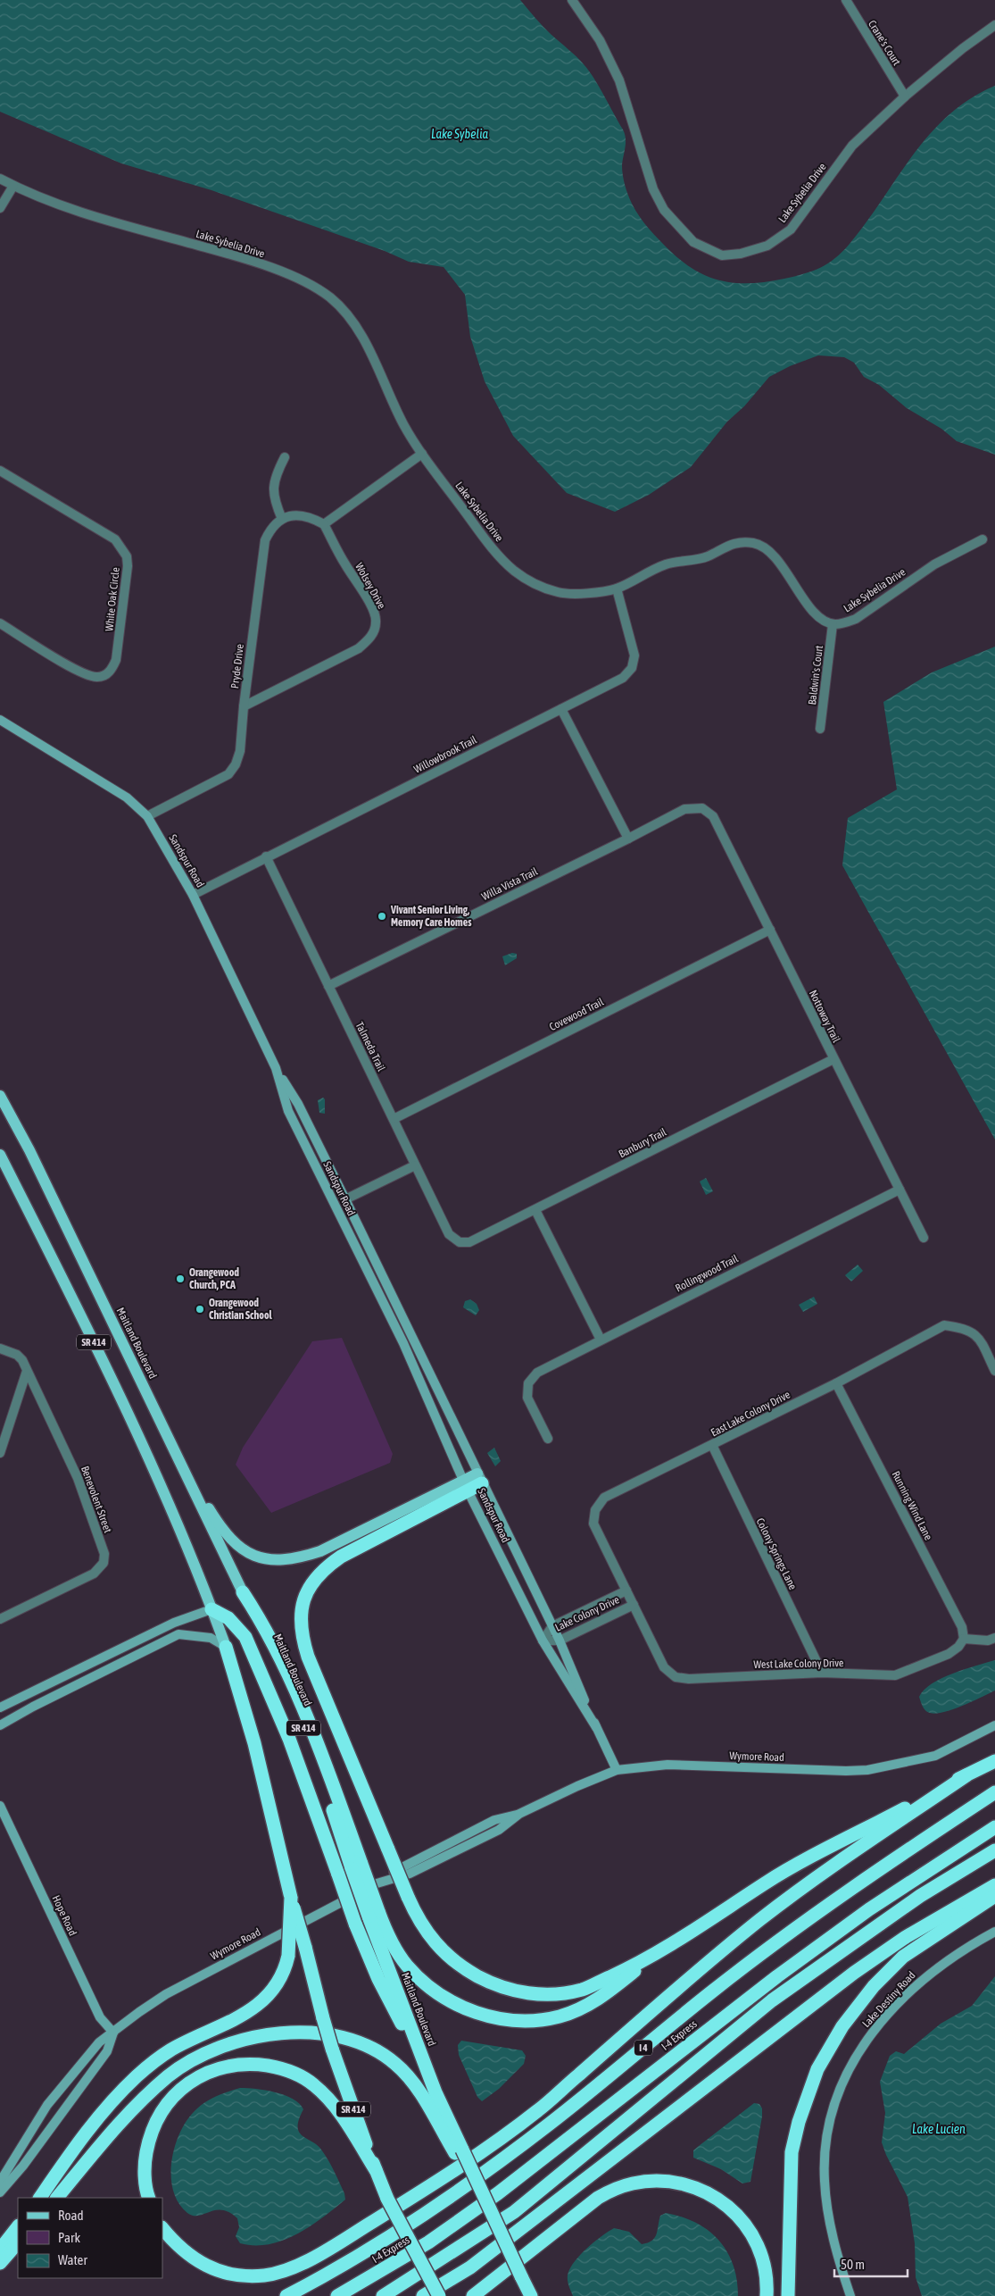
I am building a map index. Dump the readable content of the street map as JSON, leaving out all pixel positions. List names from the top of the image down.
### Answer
{
  "streets": {
    "highway": [
      "SR 414",
      "Maitland Boulevard",
      "I-4 Express",
      "I 4"
    ],
    "main road": [
      "Sandspur Road",
      "Wymore Road",
      "Hope Road",
      "Lake Destiny Road"
    ],
    "street": [
      "Crane's Court",
      "Lake Sybelia Drive",
      "Wolsey Drive",
      "White Oak Circle",
      "Pryde Drive",
      "Baldwin's Court",
      "Willowbrook Trail",
      "Willa Vista Trail",
      "Covewood Trail",
      "Nottoway Trail",
      "Talmeda Trail",
      "Banbury Trail",
      "Rollingwood Trail",
      "East Lake Colony Drive",
      "Benevolent Street",
      "Running Wind Lane",
      "Colony Springs Lane",
      "Lake Colony Drive",
      "West Lake Colony Drive"
    ]
  },
  "crossings": [
    ["Crane's Court", "Lake Sybelia Drive"],
    ["Lake Sybelia Drive", "Baldwin's Court"],
    ["Lake Sybelia Drive", "Willowbrook Trail"],
    ["Wolsey Drive", "Pryde Drive"],
    ["Pryde Drive", "Sandspur Road"],
    ["Willowbrook Trail", "Sandspur Road"],
    ["Willowbrook Trail", "Talmeda Trail"],
    ["Sandspur Road", "Lake Colony Drive"],
    ["Sandspur Road", "Wymore Road"],
    ["Willa Vista Trail", "Nottoway Trail"],
    ["Willa Vista Trail", "Talmeda Trail"],
    ["Covewood Trail", "Nottoway Trail"],
    ["Covewood Trail", "Talmeda Trail"],
    ["Nottoway Trail", "Banbury Trail"],
    ["Nottoway Trail", "Rollingwood Trail"],
    ["Talmeda Trail", "Banbury Trail"],
    ["East Lake Colony Drive", "Running Wind Lane"],
    ["East Lake Colony Drive", "Colony Springs Lane"],
    ["East Lake Colony Drive", "Lake Colony Drive"],
    ["East Lake Colony Drive", "West Lake Colony Drive"],
    ["Running Wind Lane", "West Lake Colony Drive"],
    ["Colony Springs Lane", "West Lake Colony Drive"],
    ["Lake Colony Drive", "West Lake Colony Drive"],
    ["Wymore Road", "Hope Road"]
  ],
  "water": ["Lake Sybelia", "Lake Lucien"],
  "places": ["Vivant Senior Living, Memory Care Homes", "Orangewood Church, PCA", "Orangewood Christian School"],
  "legend": ["Road", "Park", "Water"],
  "scale_bar": "50 m"
}
